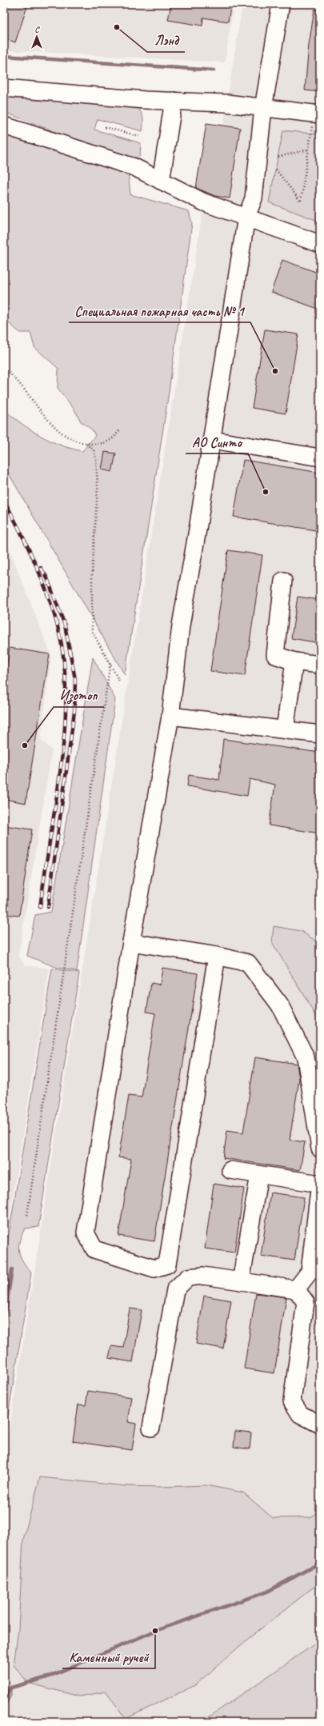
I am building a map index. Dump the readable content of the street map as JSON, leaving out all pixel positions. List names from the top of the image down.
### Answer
{
  "places": [
    "Лэнд",
    "Специальная пожарная часть № 1",
    "АО Синто",
    "Изотоп",
    "Каменный ручей"
  ],
  "north": "top"
}
